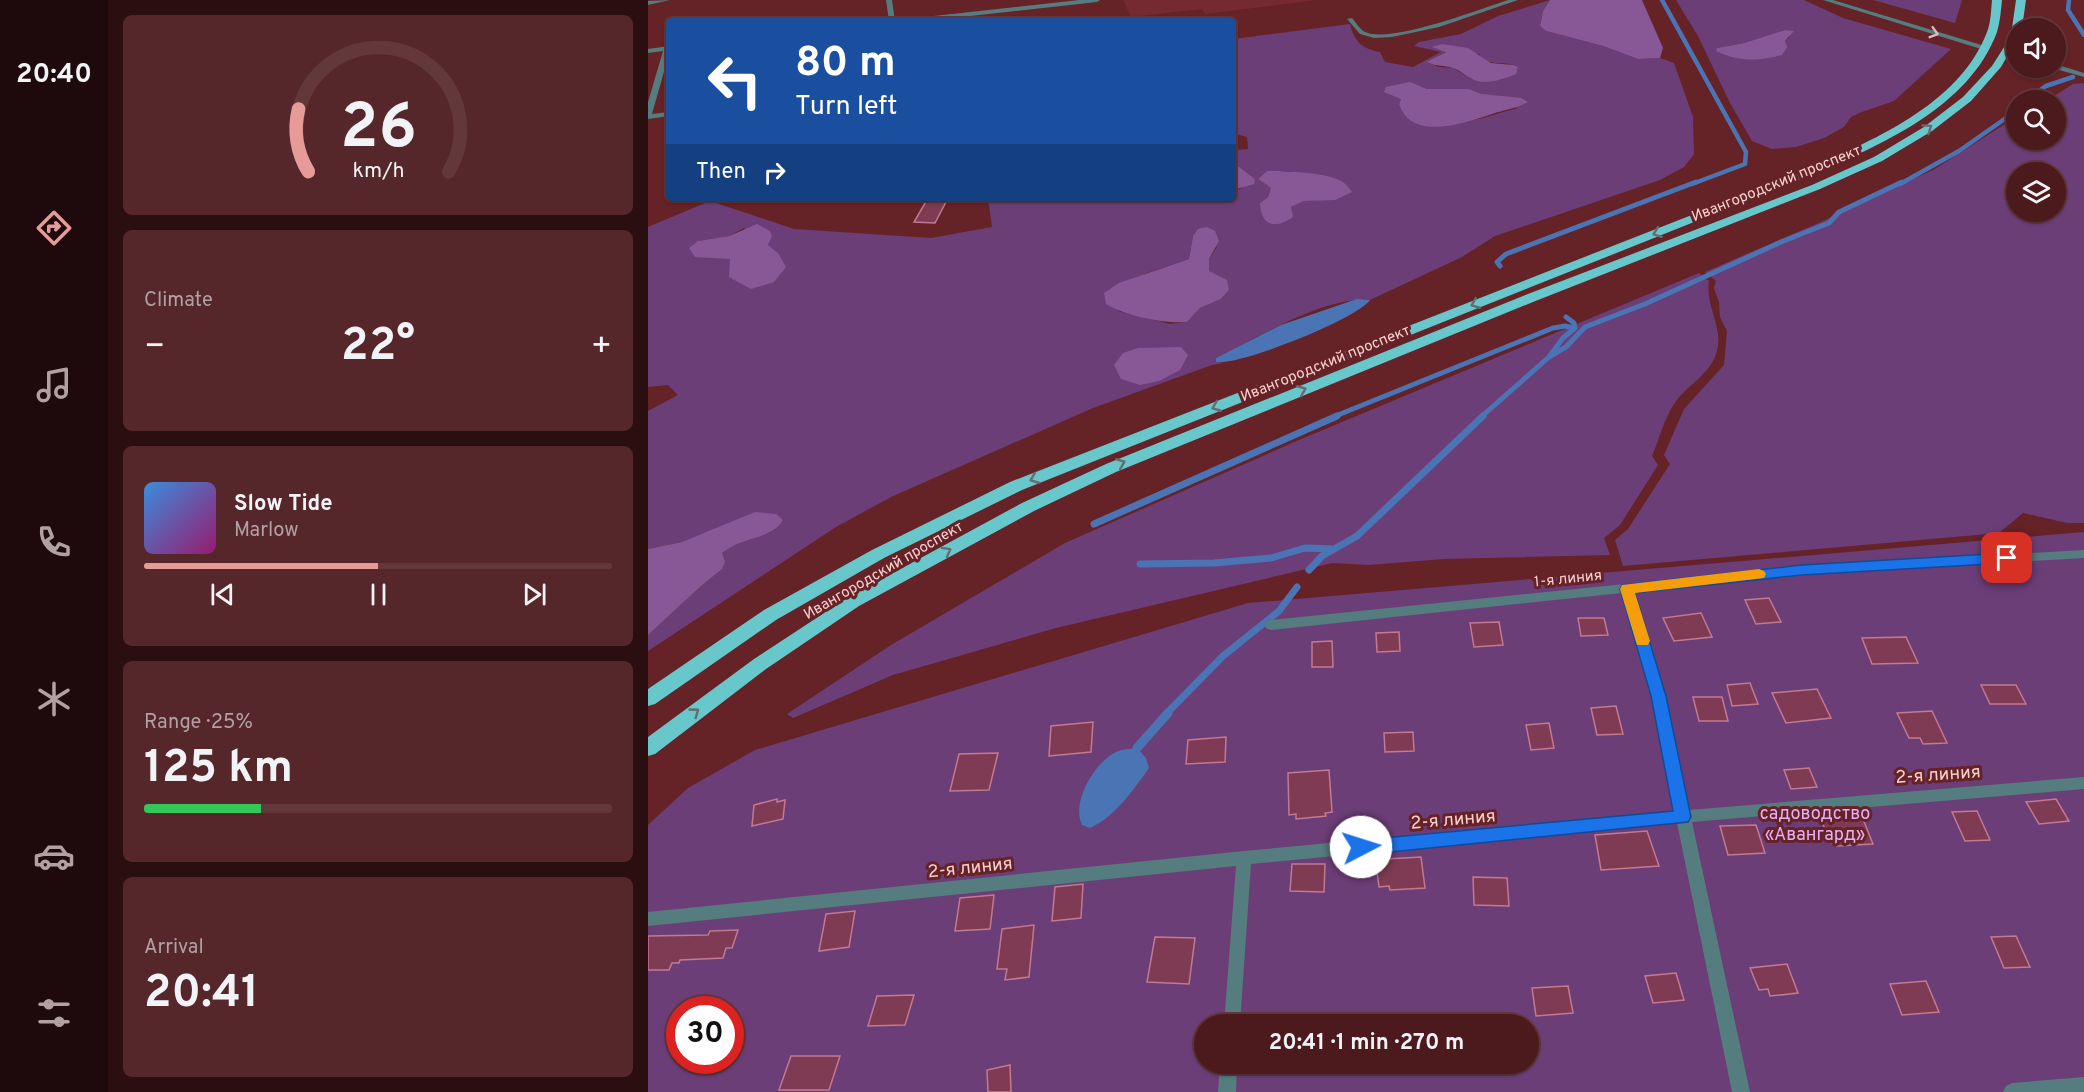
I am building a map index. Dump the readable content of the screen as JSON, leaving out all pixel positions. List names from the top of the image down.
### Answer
{
  "streets": {
    "highway": ["Ивангородский проспект"],
    "street": ["1-я линия", "2-я линия"]
  },
  "parks": ["садоводство «Авангард»"],
  "page": {
    "tabs": "20:40",
    "turn": ["80 m", "Turn left"],
    "then": "Then",
    "tile": [
      "Climate",
      ["Range · 25%", "125 km"],
      ["Arrival", "20:41"]
    ],
    "heat": ["−", "22°", "+"],
    "song": ["Slow Tide", "Marlow"],
    "limit": "30",
    "trip": "20:41 · 1 min · 270 m",
    "gauge": ["26", "km/h"]
  }
}
